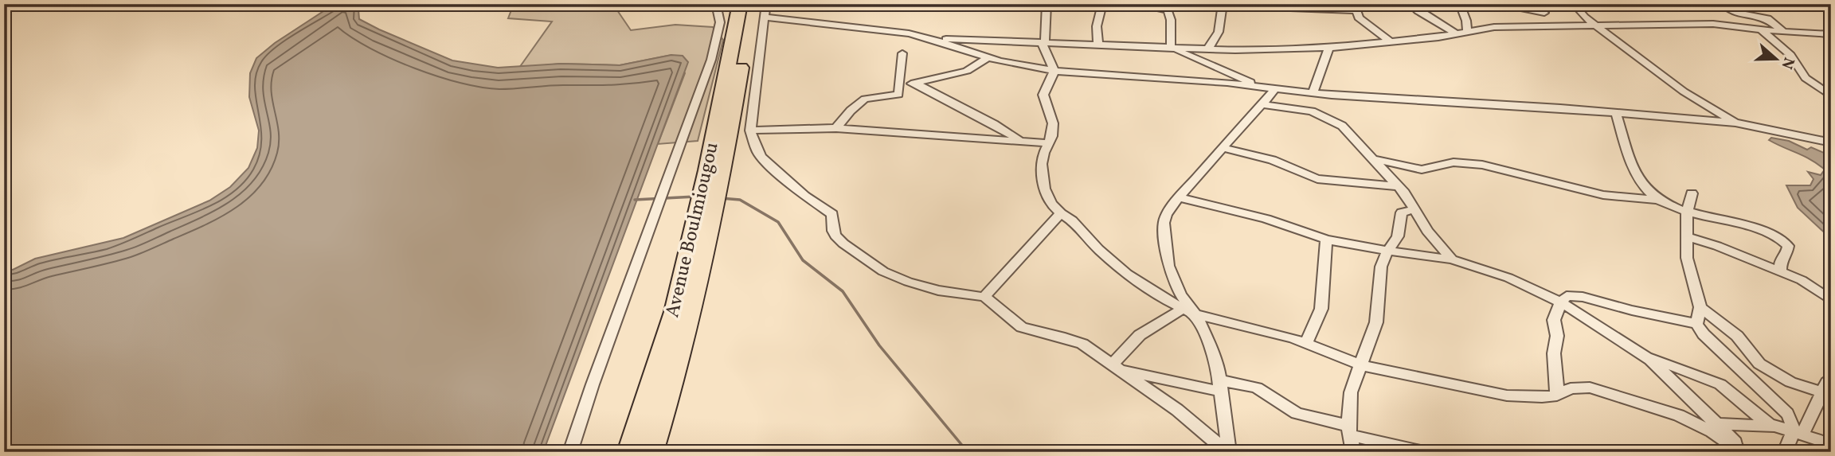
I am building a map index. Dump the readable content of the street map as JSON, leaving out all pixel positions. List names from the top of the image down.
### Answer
{
  "streets": {
    "highway": ["Avenue Boulmiougou"]
  },
  "north": "right"
}
